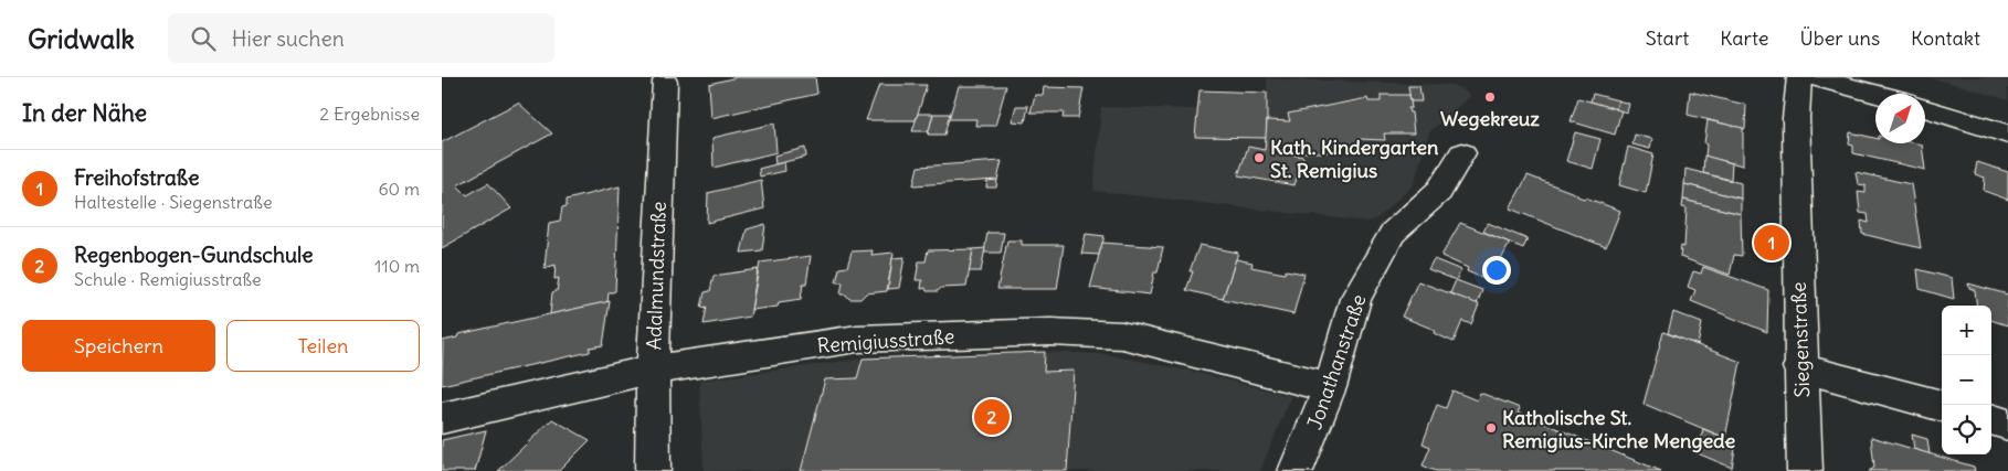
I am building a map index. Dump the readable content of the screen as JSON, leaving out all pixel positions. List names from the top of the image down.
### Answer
{
  "streets": {
    "street": [
      "Adalmundstraße",
      "Siegenstraße",
      "Remigiusstraße",
      "Jonathanstraße"
    ]
  },
  "crossings": [
    ["Adalmundstraße", "Remigiusstraße"],
    ["Remigiusstraße", "Jonathanstraße"]
  ],
  "places": ["Wegekreuz", "Kath. Kindergarten St. Remigius", "Katholische St. Remigius-Kirche Mengede"],
  "north": "top right",
  "page": {
    "header": "Gridwalk",
    "search": "Hier suchen",
    "nav": [
      "Start",
      "Karte",
      "Über uns",
      "Kontakt"
    ],
    "heading": ["In der Nähe", "2 Ergebnisse"],
    "list": [
      {
        "mark": "1",
        "name": "Freihofstraße",
        "note": "Haltestelle · Siegenstraße",
        "value": "60 m"
      },
      {
        "mark": "2",
        "name": "Regenbogen-Gundschule",
        "note": "Schule · Remigiusstraße",
        "value": "110 m"
      }
    ],
    "pins": ["1", "2"],
    "buttons": ["Speichern", "Teilen"],
    "map_buttons": ["+", "−"]
  }
}
